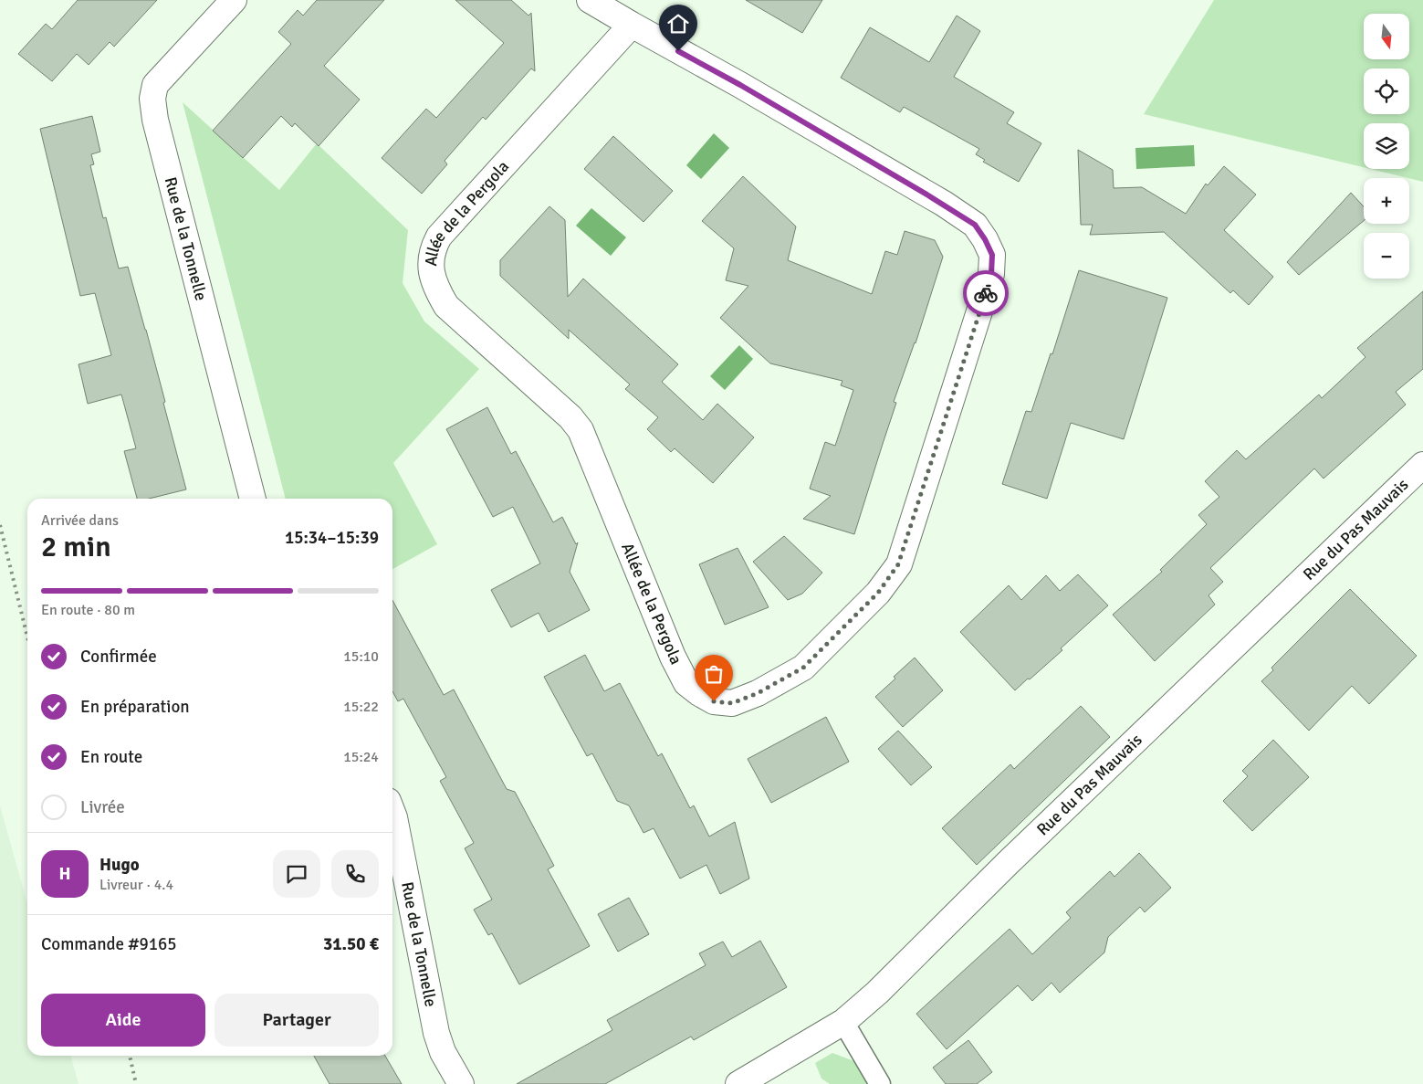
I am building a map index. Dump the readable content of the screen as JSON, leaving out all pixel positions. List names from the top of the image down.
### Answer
{
  "streets": {
    "street": ["Allée de la Pergola", "Rue de la Tonnelle", "Rue du Pas Mauvais"]
  },
  "north": "bottom",
  "page": {
    "map_buttons": ["+", "−"],
    "heading": ["2 min", "Arrivée dans", "15:34–15:39"],
    "panel": [
      "Hugo",
      "Livreur · 4.4",
      "Commande #9165",
      "31.50 €"
    ],
    "bar": "En route · 80 m",
    "list": [
      ["Confirmée", "15:10"],
      ["En préparation", "15:22"],
      ["En route", "15:24"],
      "Livrée"
    ],
    "round": "H",
    "buttons": ["Aide", "Partager"]
  }
}
